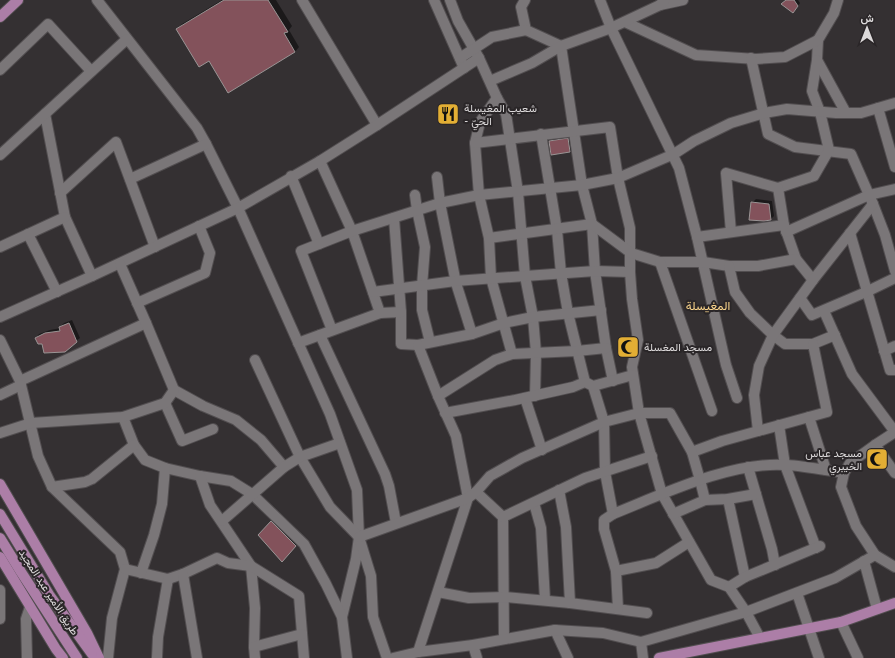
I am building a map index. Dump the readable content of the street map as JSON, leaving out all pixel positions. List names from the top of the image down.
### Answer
{
  "streets": {
    "main road": ["طريق الأمير عبد المجيد"]
  },
  "districts": ["المغيسلة"],
  "places": {
    "restaurant": ["شعيب المغيسلة - الحيّ"],
    "mosque": ["مسجد المغسلة", "مسجد عباس الخيبري"]
  },
  "north": "top"
}
